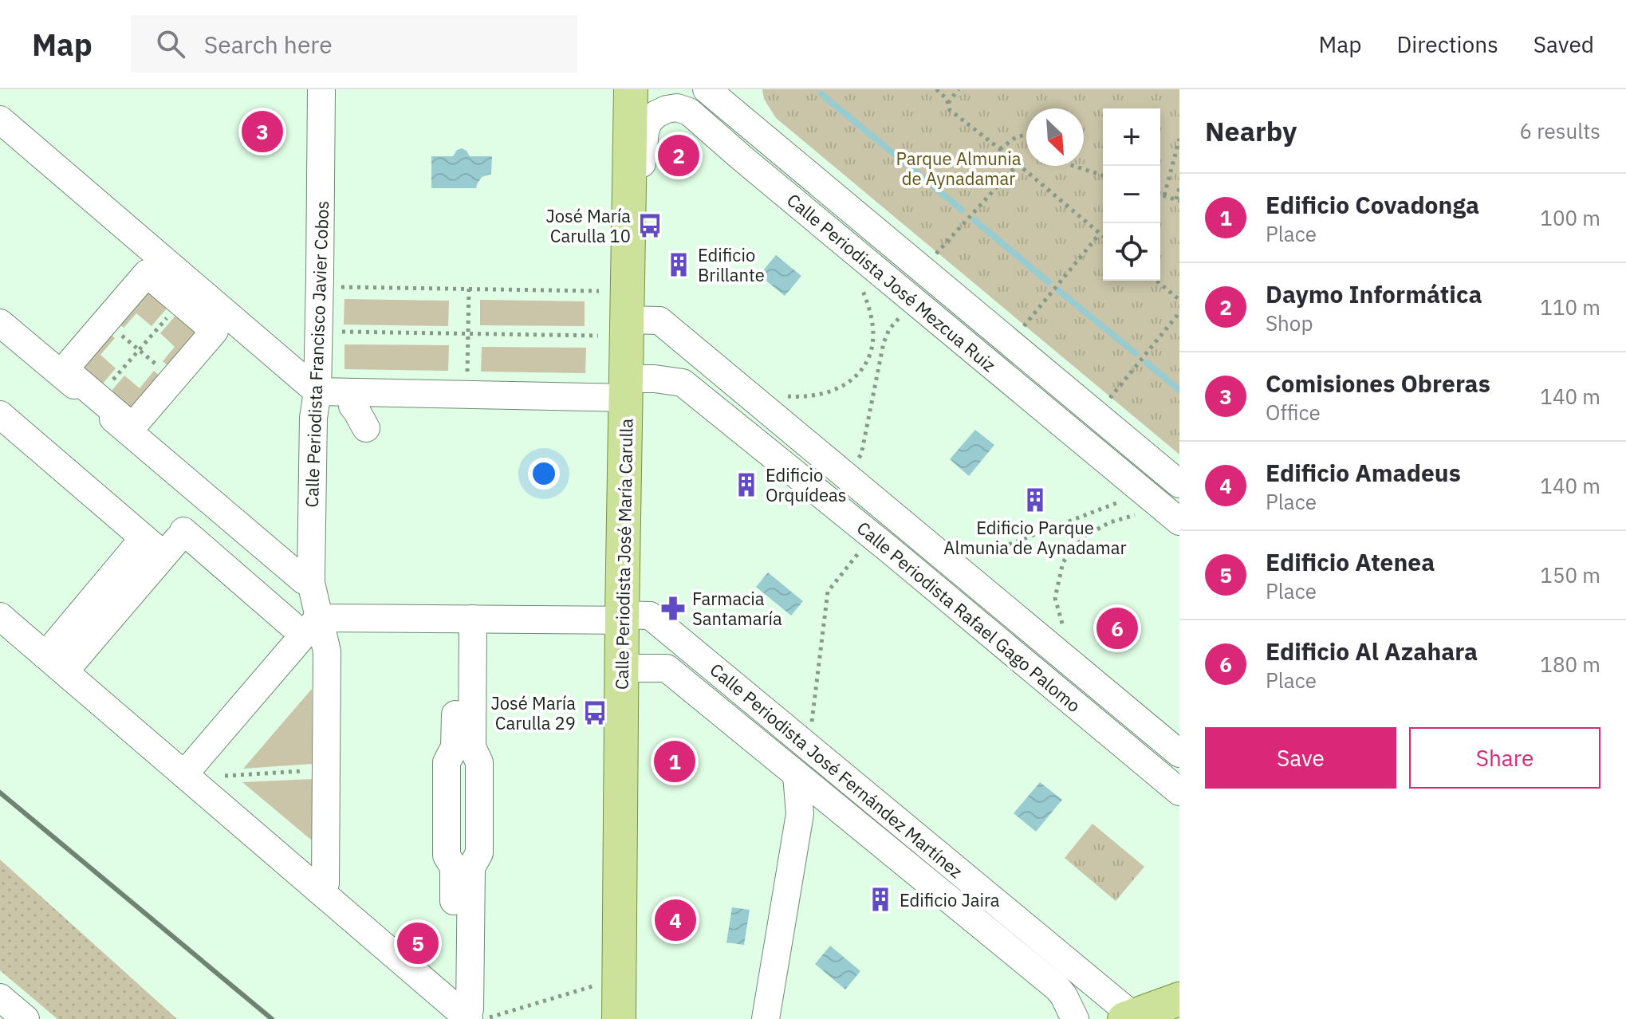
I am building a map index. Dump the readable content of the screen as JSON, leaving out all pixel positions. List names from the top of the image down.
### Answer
{
  "streets": {
    "main road": ["Calle Periodista José María Carulla"],
    "street": [
      "Calle Periodista José Mezcua Ruiz",
      "Calle Periodista Francisco Javier Cobos",
      "Calle Periodista Rafael Gago Palomo",
      "Calle Periodista José Fernández Martínez"
    ]
  },
  "crossings": [
    ["Calle Periodista José Mezcua Ruiz", "Calle Periodista José María Carulla"],
    ["Calle Periodista Francisco Javier Cobos", "Calle Periodista Rafael Gago Palomo"],
    ["Calle Periodista Francisco Javier Cobos", "Calle Periodista José Fernández Martínez"],
    ["Calle Periodista José María Carulla", "Calle Periodista Rafael Gago Palomo"],
    ["Calle Periodista José María Carulla", "Calle Periodista José Fernández Martínez"]
  ],
  "parks": ["Parque Almunia de Aynadamar"],
  "places": {
    "bus stop": ["José María Carulla 10", "José María Carulla 29"],
    "building": [
      "Edificio Brillante",
      "Edificio Orquídeas",
      "Edificio Parque Almunia de Aynadamar",
      "Edificio Jaira"
    ],
    "pharmacy": ["Farmacia Santamaría"]
  },
  "north": "bottom right",
  "page": {
    "header": "Map",
    "search": "Search here",
    "nav": ["Map", "Directions", "Saved"],
    "heading": ["Nearby", "6 results"],
    "pins": [
      "3",
      "2",
      "6",
      "1",
      "4",
      "5"
    ],
    "map_buttons": ["+", "−"],
    "list": [
      {
        "mark": "1",
        "name": "Edificio Covadonga",
        "note": "Place",
        "value": "100 m"
      },
      {
        "mark": "2",
        "name": "Daymo Informática",
        "note": "Shop",
        "value": "110 m"
      },
      {
        "mark": "3",
        "name": "Comisiones Obreras",
        "note": "Office",
        "value": "140 m"
      },
      {
        "mark": "4",
        "name": "Edificio Amadeus",
        "note": "Place",
        "value": "140 m"
      },
      {
        "mark": "5",
        "name": "Edificio Atenea",
        "note": "Place",
        "value": "150 m"
      },
      {
        "mark": "6",
        "name": "Edificio Al Azahara",
        "note": "Place",
        "value": "180 m"
      }
    ],
    "buttons": ["Save", "Share"]
  }
}
